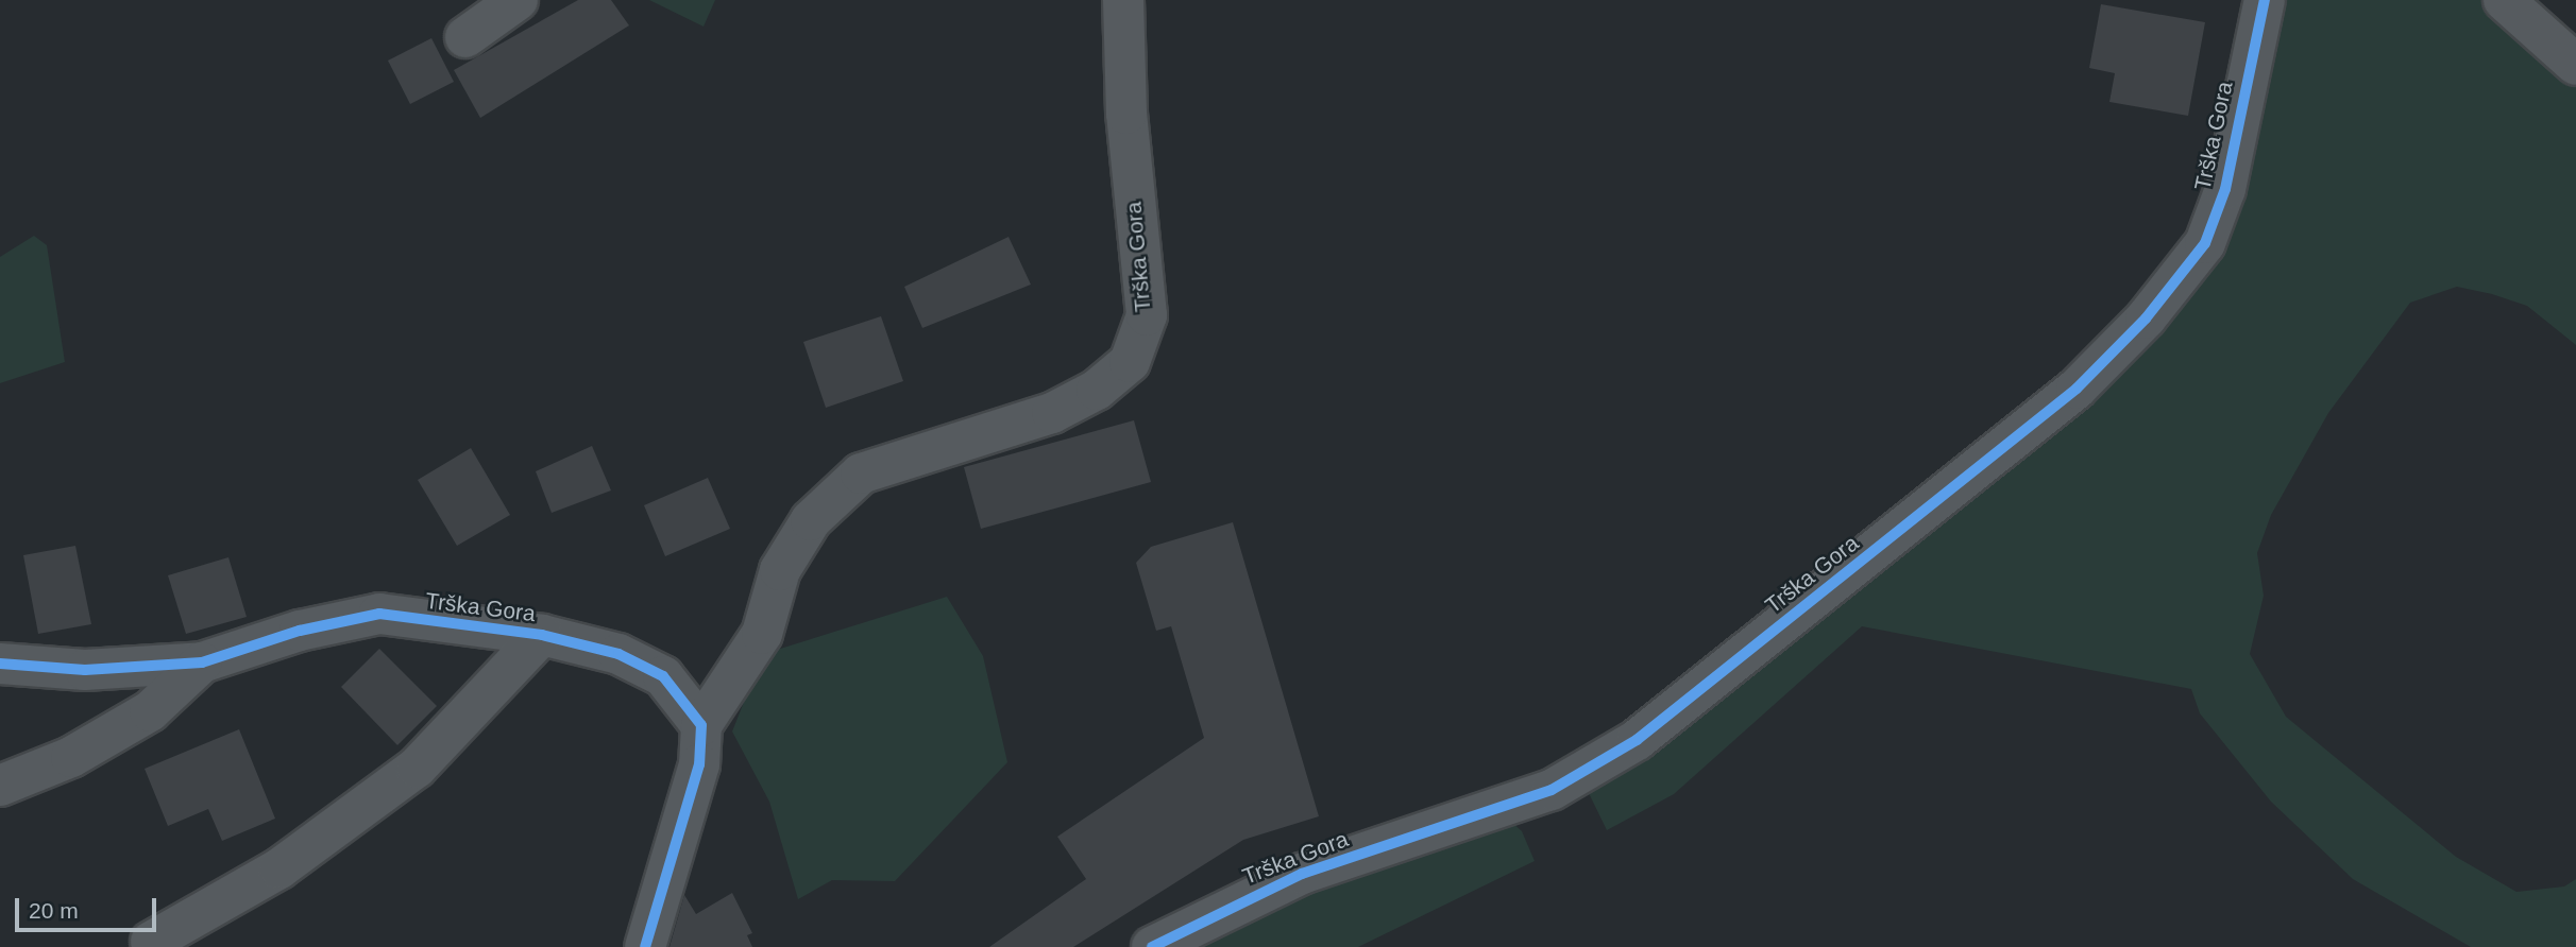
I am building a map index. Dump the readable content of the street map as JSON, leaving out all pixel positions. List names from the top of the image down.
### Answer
{
  "streets": {
    "street": ["Trška Gora"]
  },
  "scale_bar": "20 m"
}
